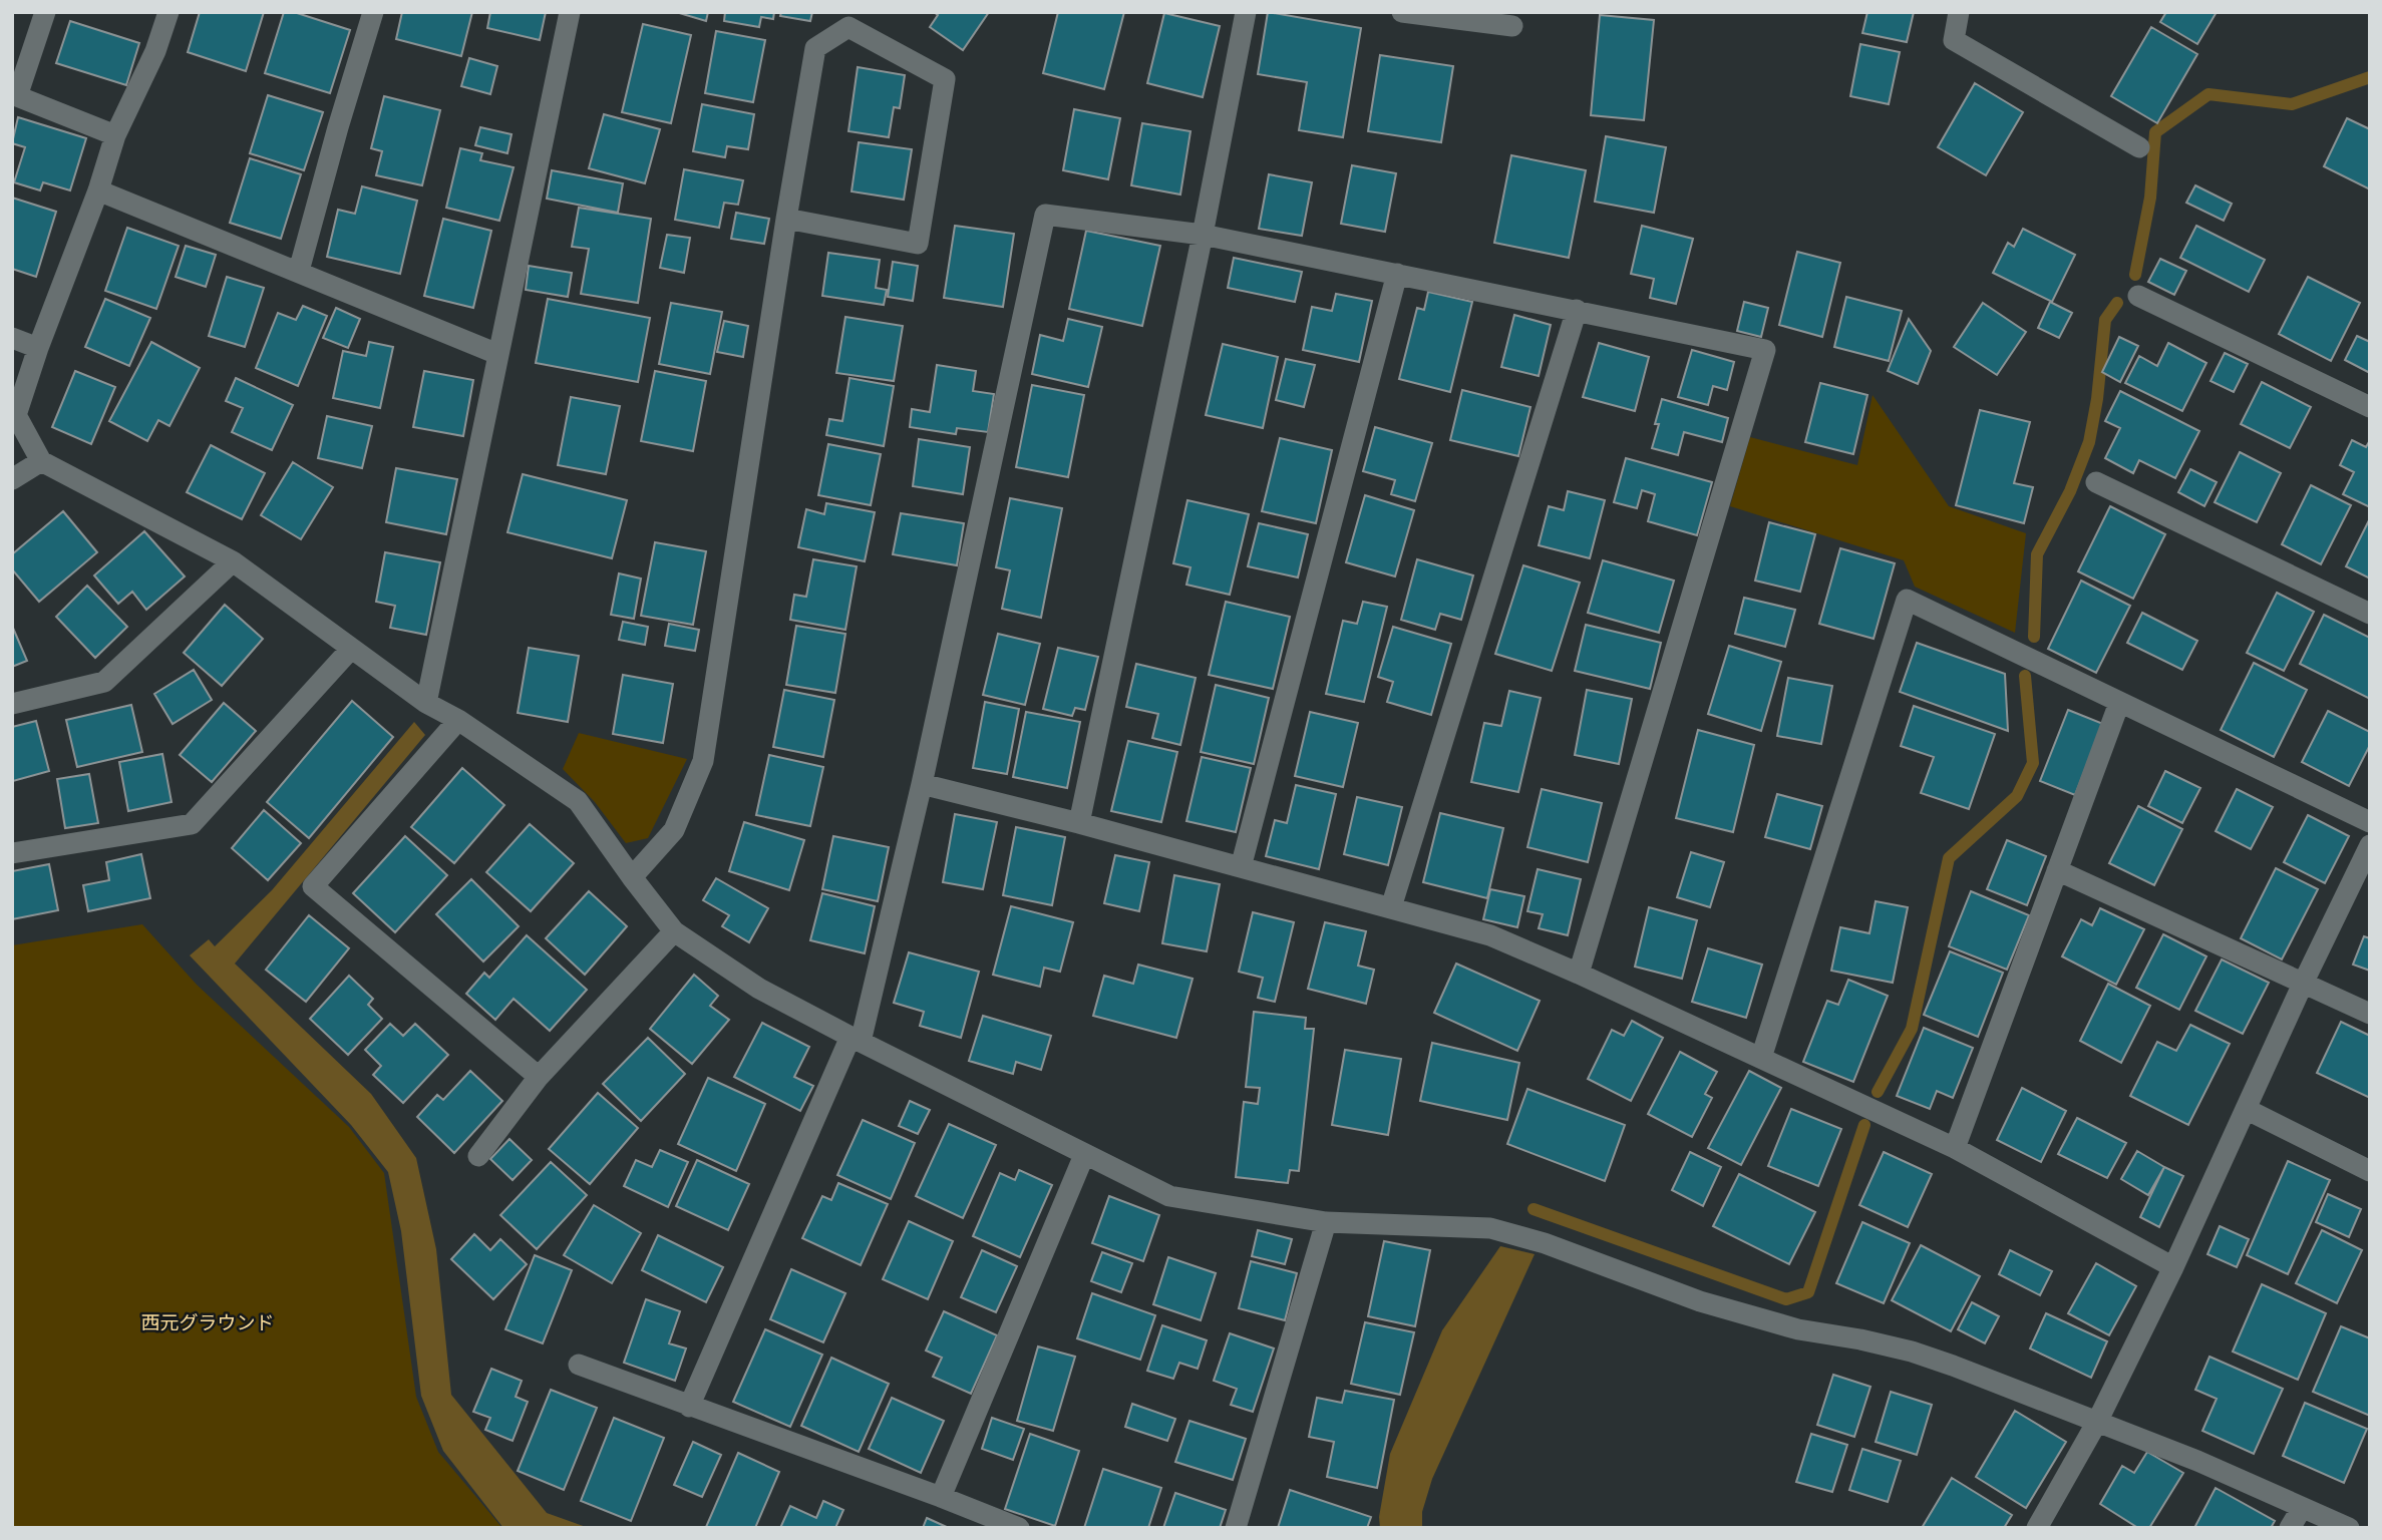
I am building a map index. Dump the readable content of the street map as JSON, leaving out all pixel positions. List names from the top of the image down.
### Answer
{
  "parks": ["西元グラウンド"]
}
